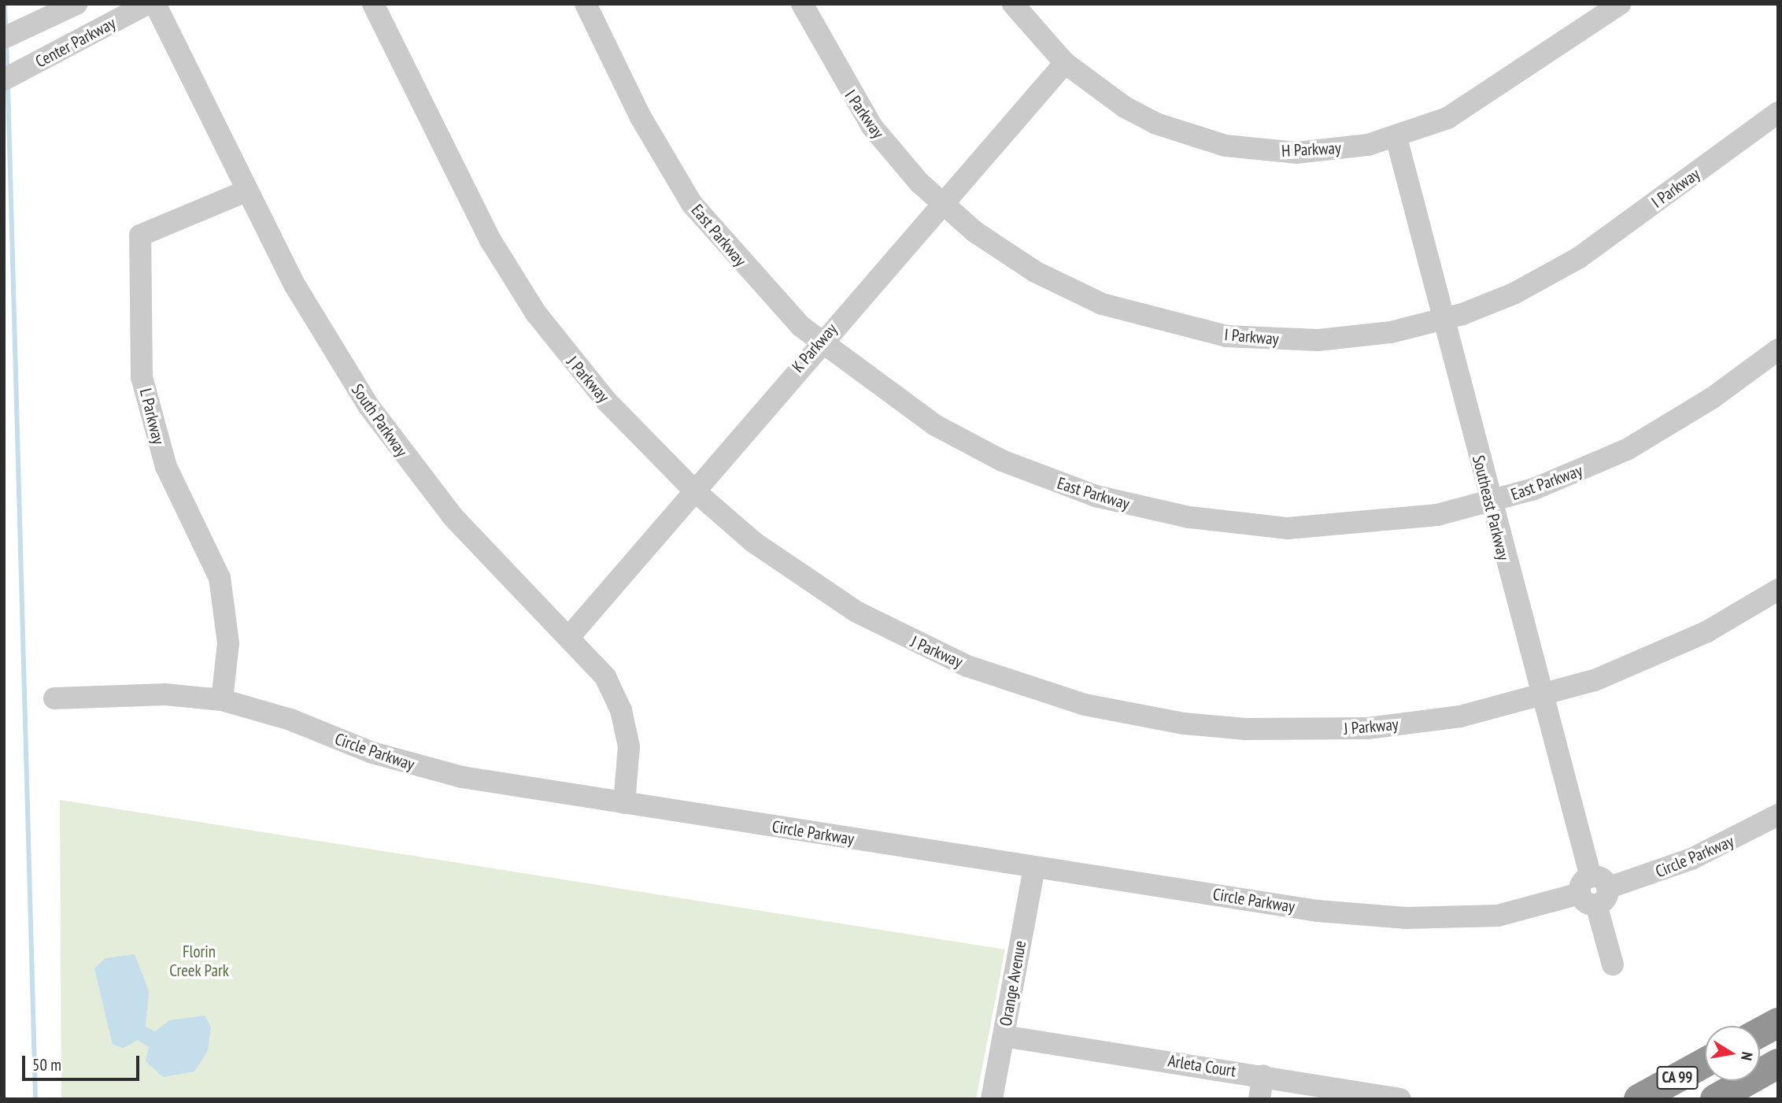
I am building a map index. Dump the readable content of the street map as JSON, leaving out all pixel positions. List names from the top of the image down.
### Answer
{
  "streets": {
    "highway": ["CA 99"],
    "street": [
      "Center Parkway",
      "I Parkway",
      "H Parkway",
      "East Parkway",
      "K Parkway",
      "J Parkway",
      "L Parkway",
      "South Parkway",
      "Southeast Parkway",
      "Circle Parkway",
      "Orange Avenue",
      "Arleta Court"
    ]
  },
  "crossings": [
    ["I Parkway", "K Parkway"],
    ["I Parkway", "Southeast Parkway"],
    ["H Parkway", "K Parkway"],
    ["H Parkway", "Southeast Parkway"],
    ["East Parkway", "K Parkway"],
    ["East Parkway", "Southeast Parkway"],
    ["K Parkway", "J Parkway"],
    ["K Parkway", "South Parkway"],
    ["J Parkway", "Southeast Parkway"],
    ["L Parkway", "South Parkway"],
    ["L Parkway", "Circle Parkway"],
    ["South Parkway", "Circle Parkway"],
    ["Southeast Parkway", "Circle Parkway"],
    ["Circle Parkway", "Orange Avenue"],
    ["Orange Avenue", "Arleta Court"]
  ],
  "parks": ["Florin Creek Park"],
  "scale_bar": "50 m",
  "north": "right"
}
